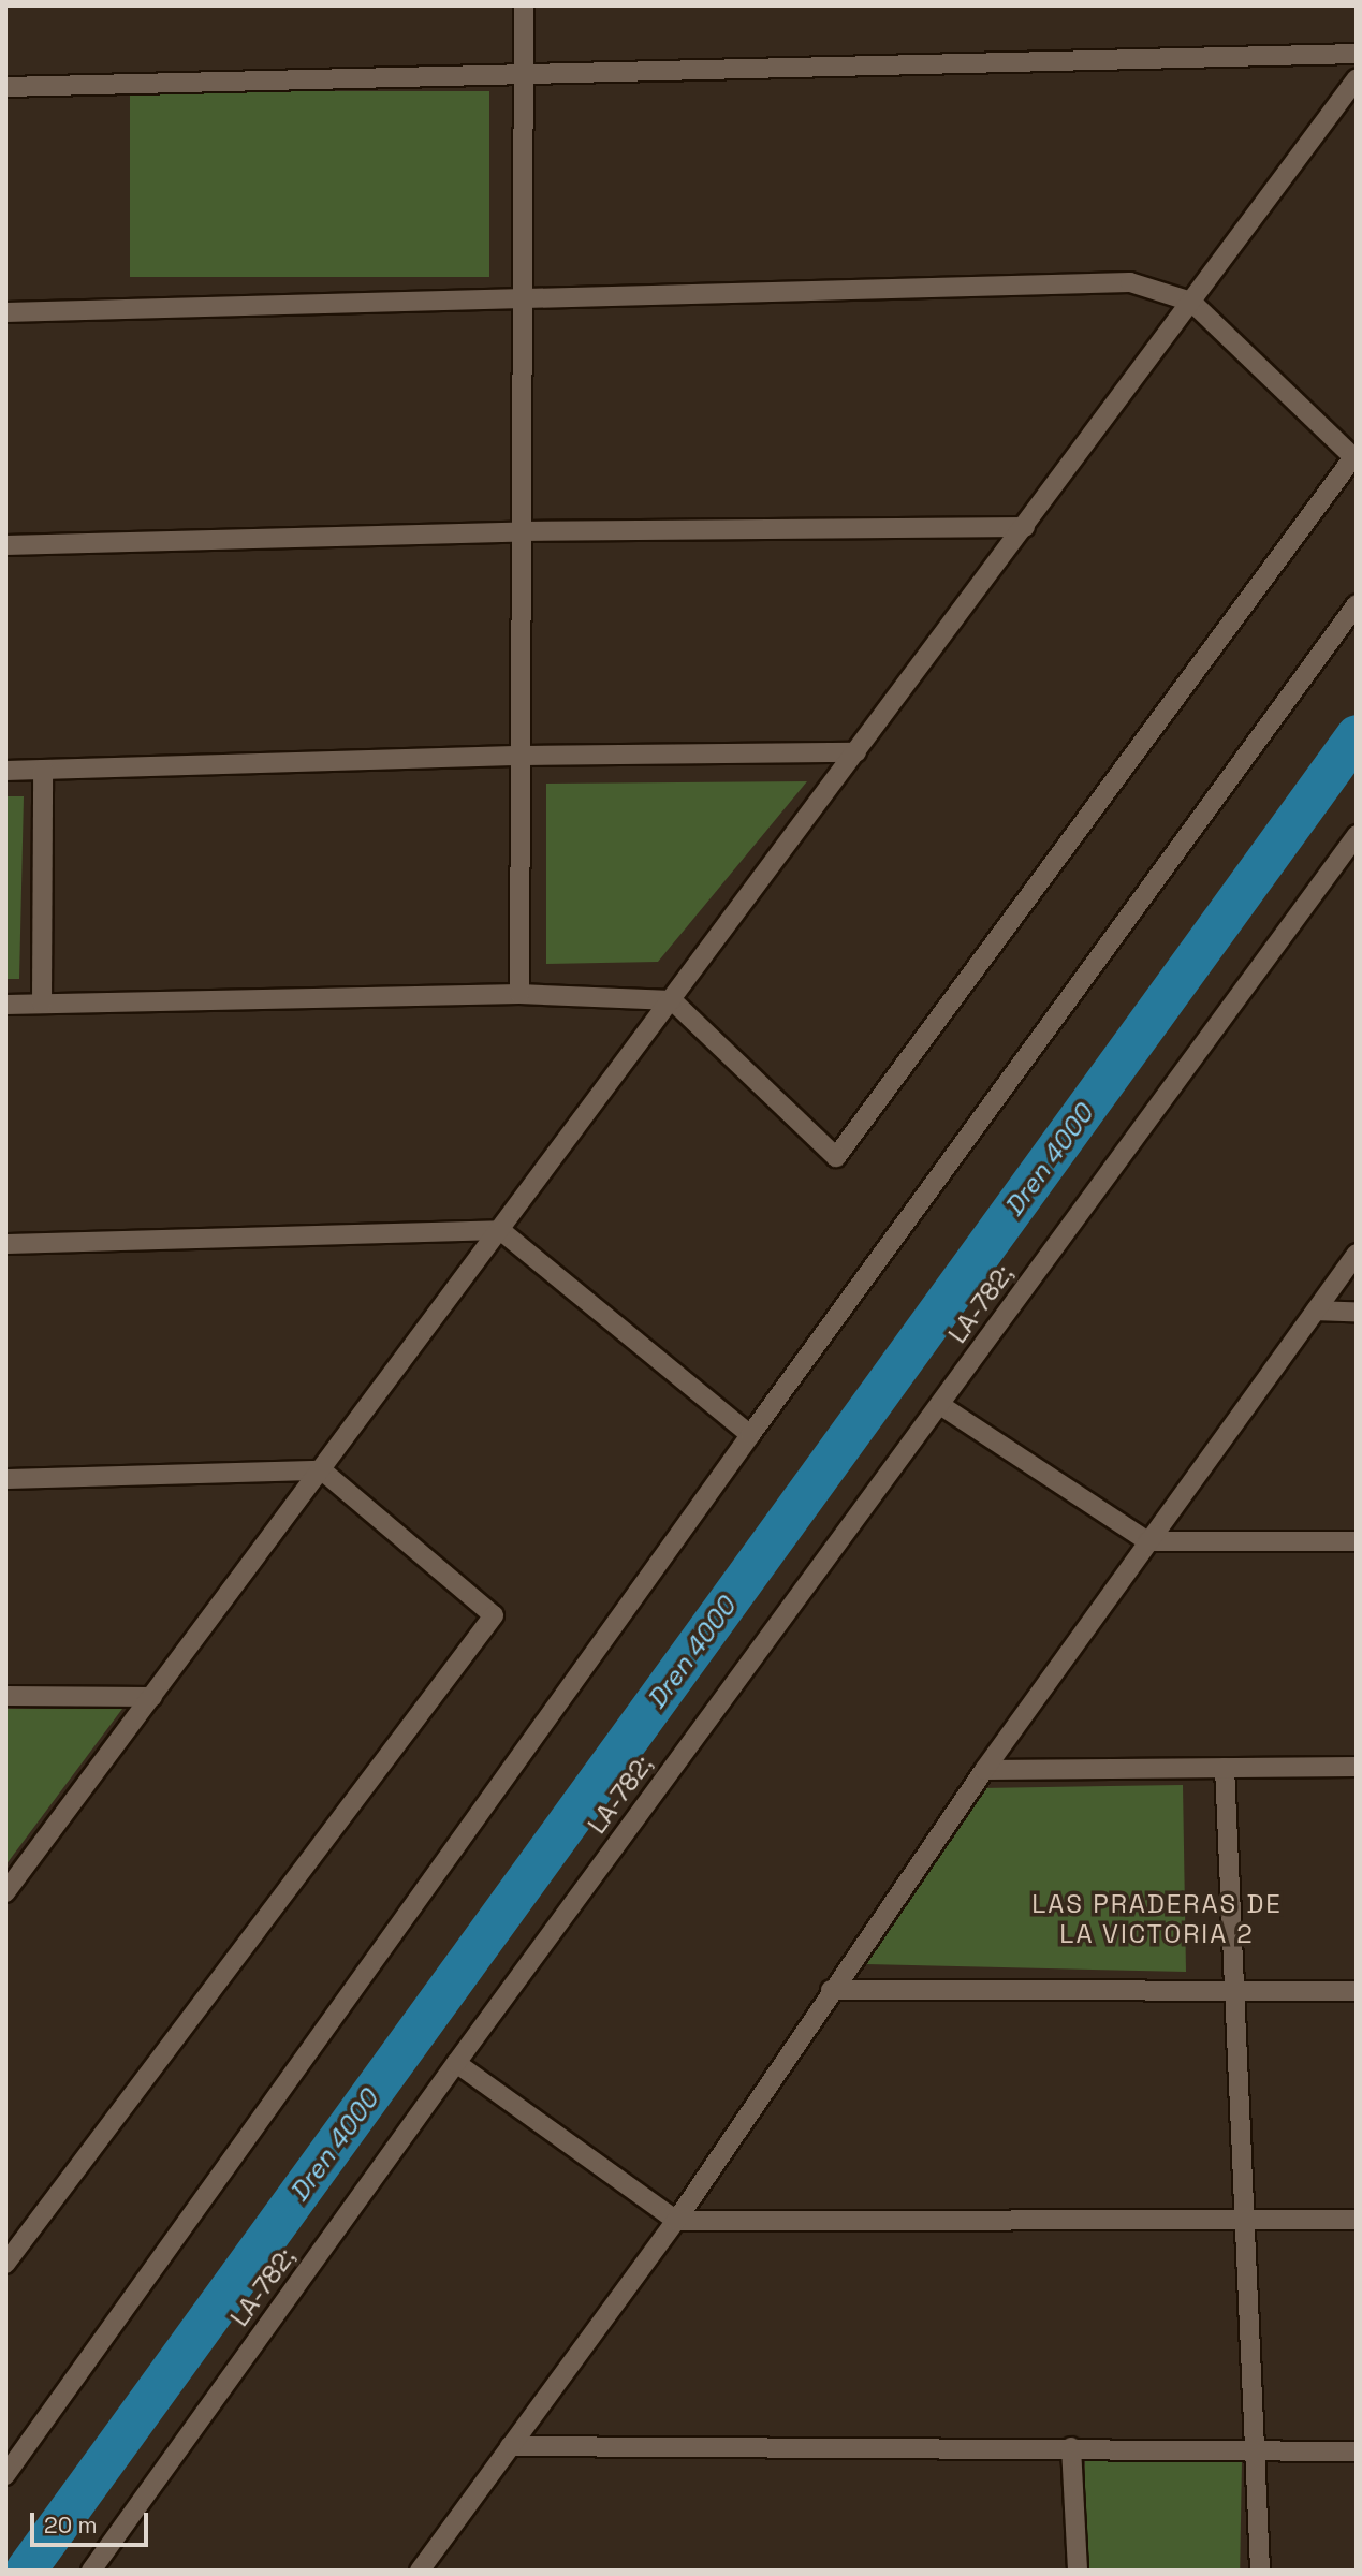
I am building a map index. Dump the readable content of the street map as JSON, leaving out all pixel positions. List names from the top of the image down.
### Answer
{
  "streets": {
    "street": ["LA-782;"]
  },
  "districts": ["LAS PRADERAS DE LA VICTORIA 2"],
  "water": ["Dren 4000"],
  "scale_bar": "20 m"
}
